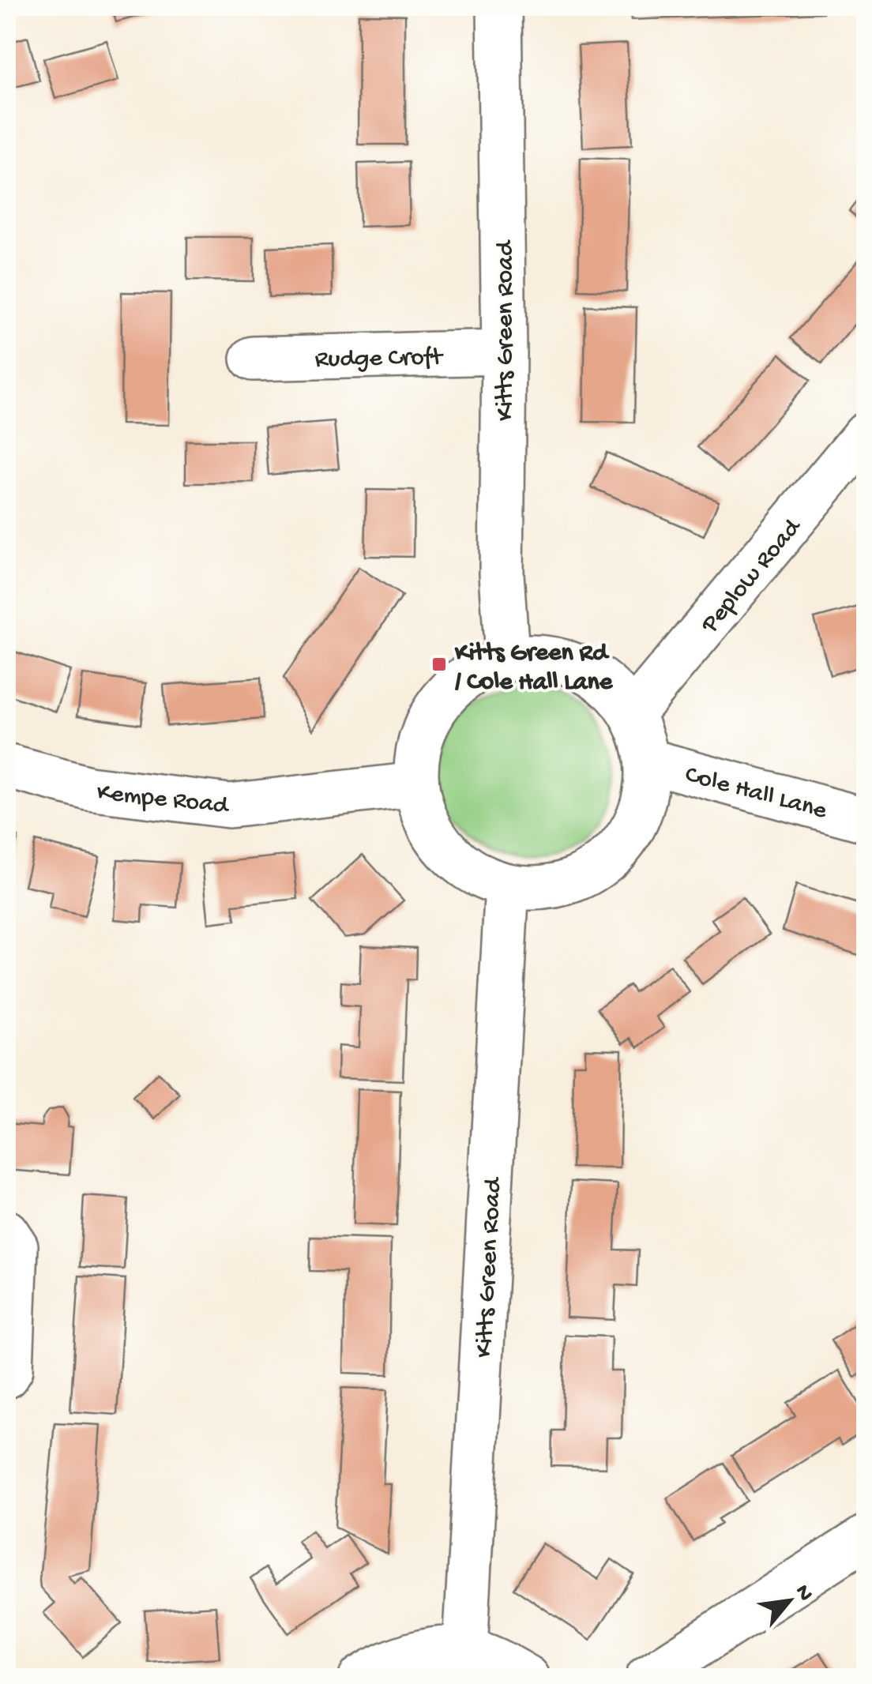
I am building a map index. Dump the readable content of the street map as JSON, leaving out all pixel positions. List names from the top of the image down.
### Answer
{
  "streets": {
    "street": [
      "Kitts Green Road",
      "Rudge Croft",
      "Peplow Road",
      "Cole Hall Lane",
      "Kempe Road"
    ]
  },
  "crossings": [
    ["Kitts Green Road", "Rudge Croft"],
    ["Kitts Green Road", "Peplow Road"],
    ["Kitts Green Road", "Cole Hall Lane"],
    ["Kitts Green Road", "Kempe Road"],
    ["Peplow Road", "Cole Hall Lane"],
    ["Peplow Road", "Kempe Road"],
    ["Cole Hall Lane", "Kempe Road"]
  ],
  "places": {
    "transit": ["Kitts Green Rd / Cole Hall Lane"]
  },
  "north": "top right"
}
